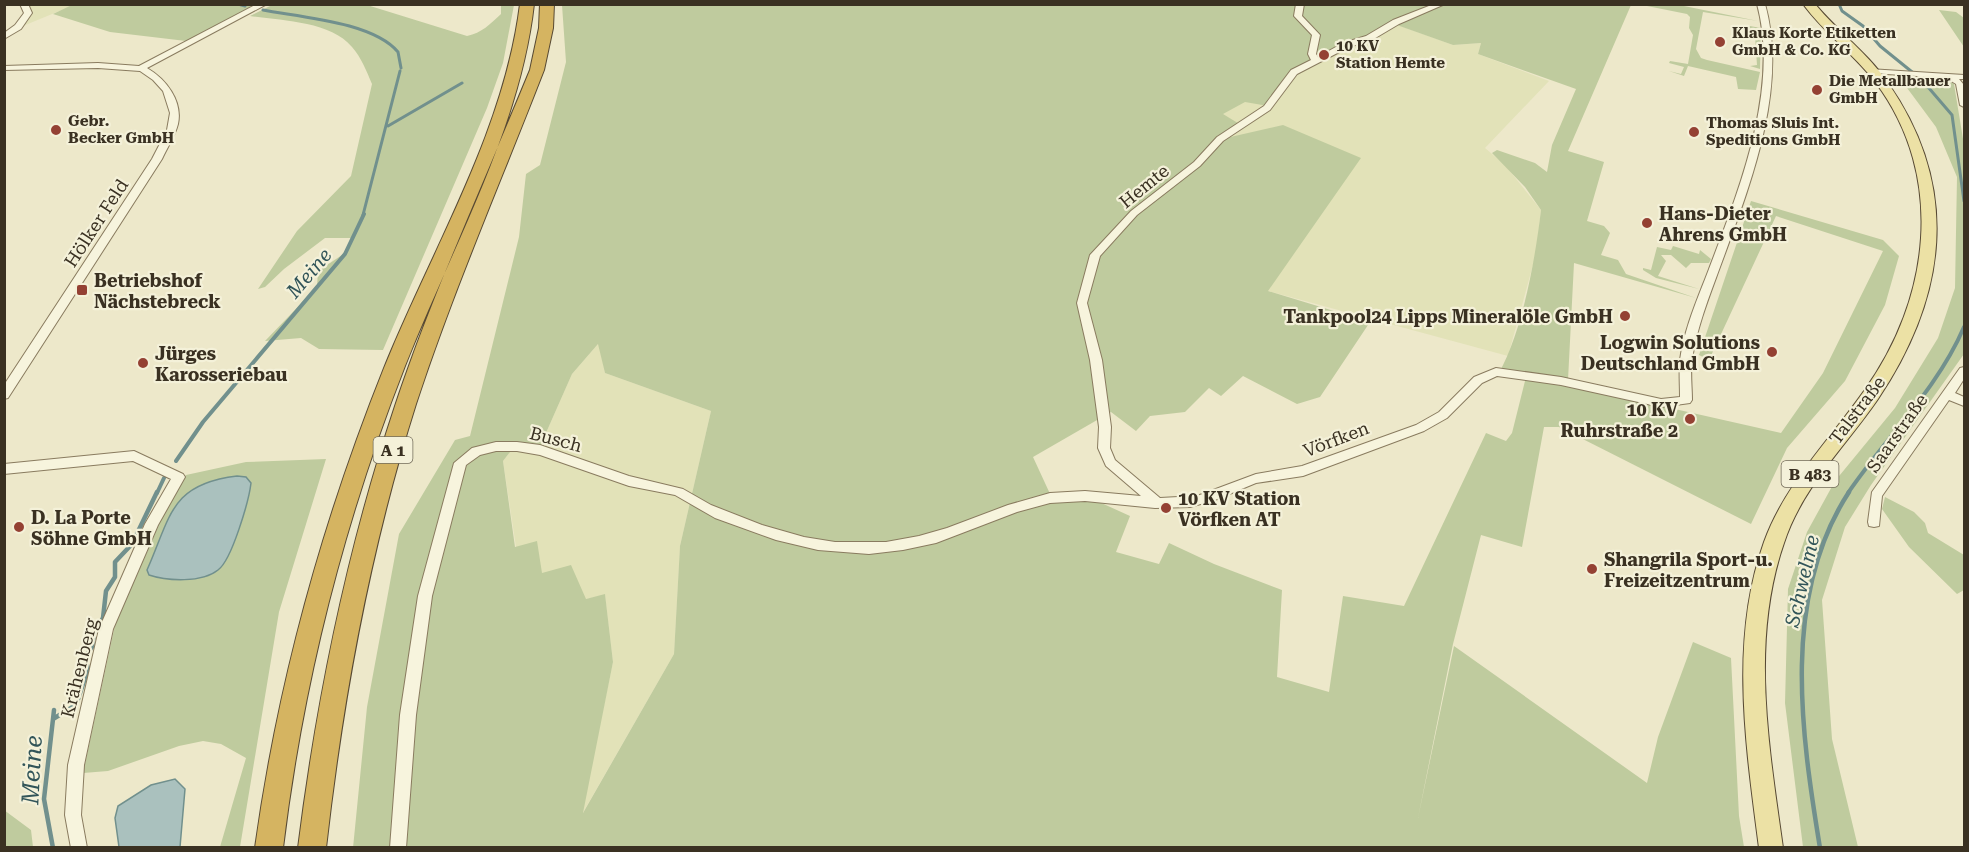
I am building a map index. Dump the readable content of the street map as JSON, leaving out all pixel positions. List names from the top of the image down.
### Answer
{
  "streets": {
    "highway": ["A 1"],
    "main road": ["Talstraße", "B 483"],
    "street": [
      "Hemte",
      "Hölker Feld",
      "Saarstraße",
      "Busch",
      "Vörfken",
      "Krähenberg"
    ]
  },
  "crossings": [
    ["Hemte", "Vörfken"],
    ["Busch", "Vörfken"]
  ],
  "water": ["Meine", "Schwelme"],
  "places": {
    "other": [
      "Klaus Korte Etiketten GmbH & Co. KG",
      "10 KV Station Hemte",
      "Die Metallbauer GmbH",
      "Gebr. Becker GmbH",
      "Thomas Sluis Int. Speditions GmbH",
      "Hans-Dieter Ahrens GmbH",
      "Tankpool24 Lipps Mineralöle GmbH",
      "Logwin Solutions Deutschland GmbH",
      "Jürges Karosseriebau",
      "10 KV Ruhrstraße 2",
      "10 KV Station Vörfken AT",
      "D. La Porte Söhne GmbH",
      "Shangrila Sport-u. Freizeitzentrum"
    ],
    "transit": ["Betriebshof Nächstebreck"]
  }
}
